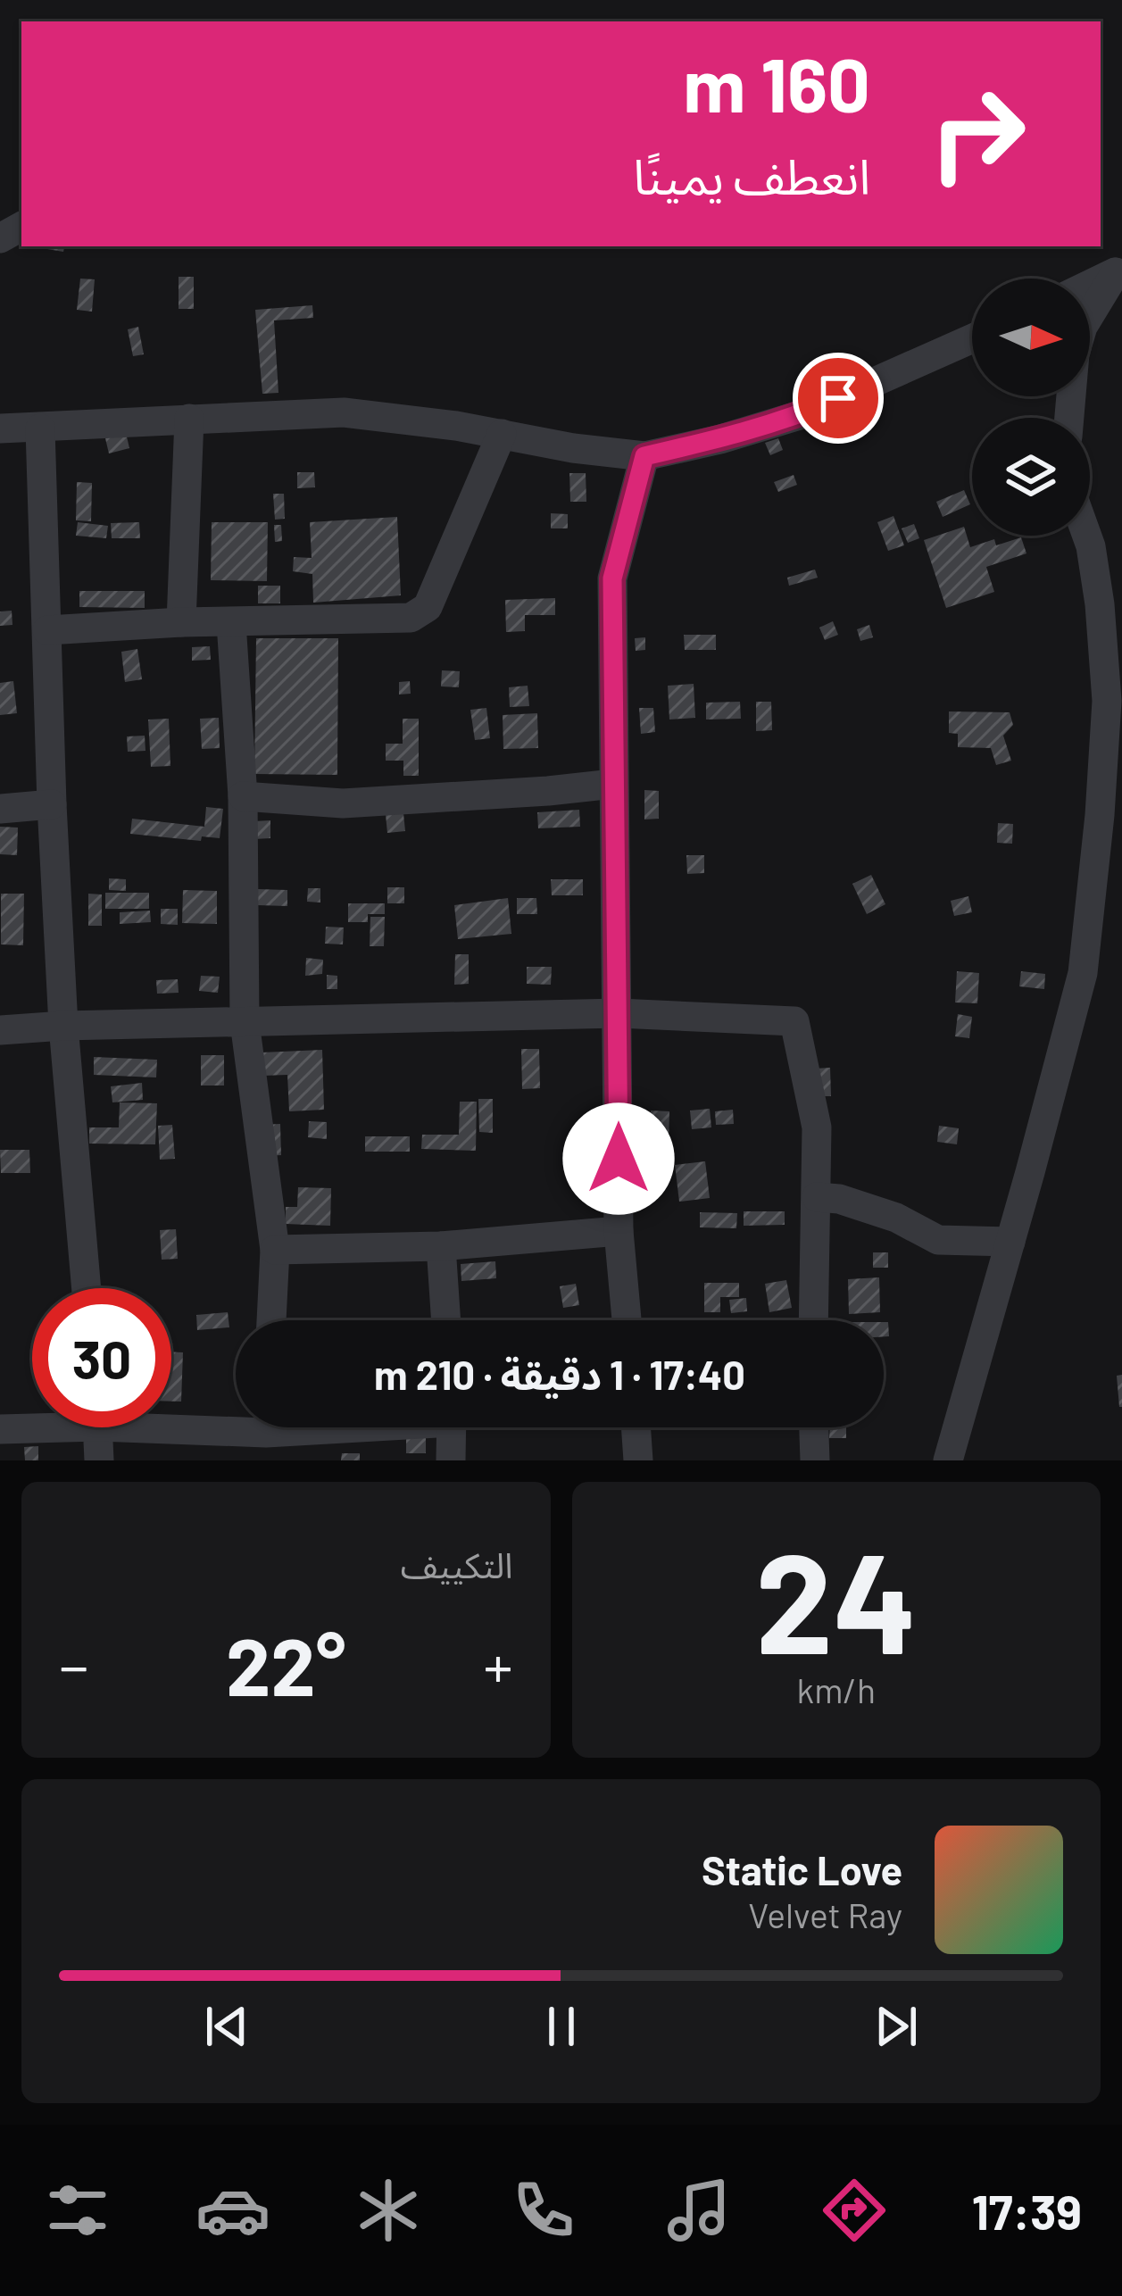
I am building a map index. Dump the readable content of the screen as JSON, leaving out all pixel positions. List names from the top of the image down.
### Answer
{
  "north": "right",
  "page": {
    "turn": ["160 m", "انعطف يمينًا"],
    "limit": "30",
    "trip": "17:40 · 1 دقيقة · 210 m",
    "tile": [
      ["24", "km/h"],
      "التكييف"
    ],
    "heat": ["−", "22°", "+"],
    "song": ["Static Love", "Velvet Ray"],
    "tabs": "17:39"
  }
}
